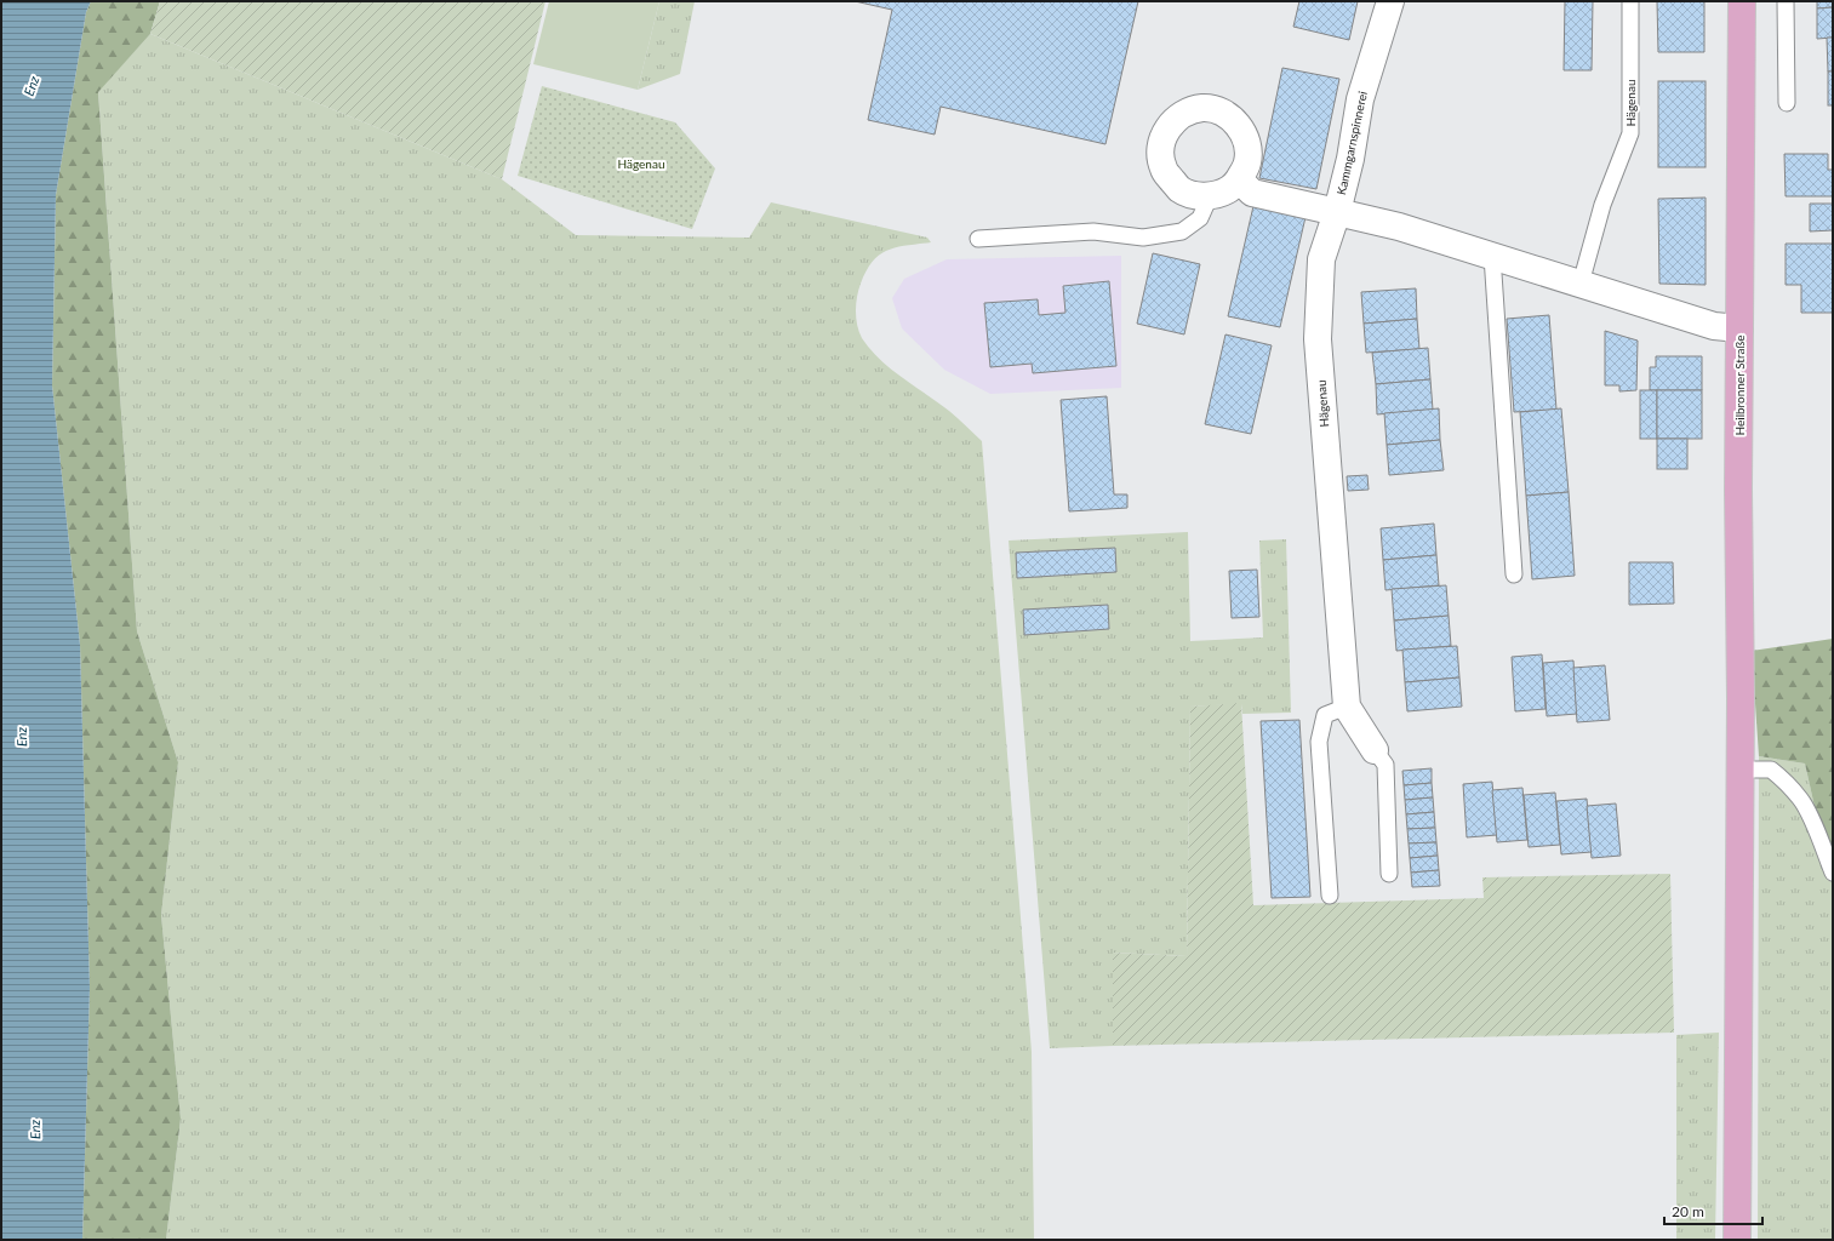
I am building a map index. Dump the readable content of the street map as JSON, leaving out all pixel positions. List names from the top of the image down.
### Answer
{
  "streets": {
    "main road": ["Heilbronner Straße"],
    "street": ["Hägenau", "Kammgarnspinnerei"]
  },
  "crossings": [
    ["Hägenau", "Kammgarnspinnerei"]
  ],
  "water": ["Enz"],
  "parks": ["Hägenau"],
  "scale_bar": "20 m"
}
